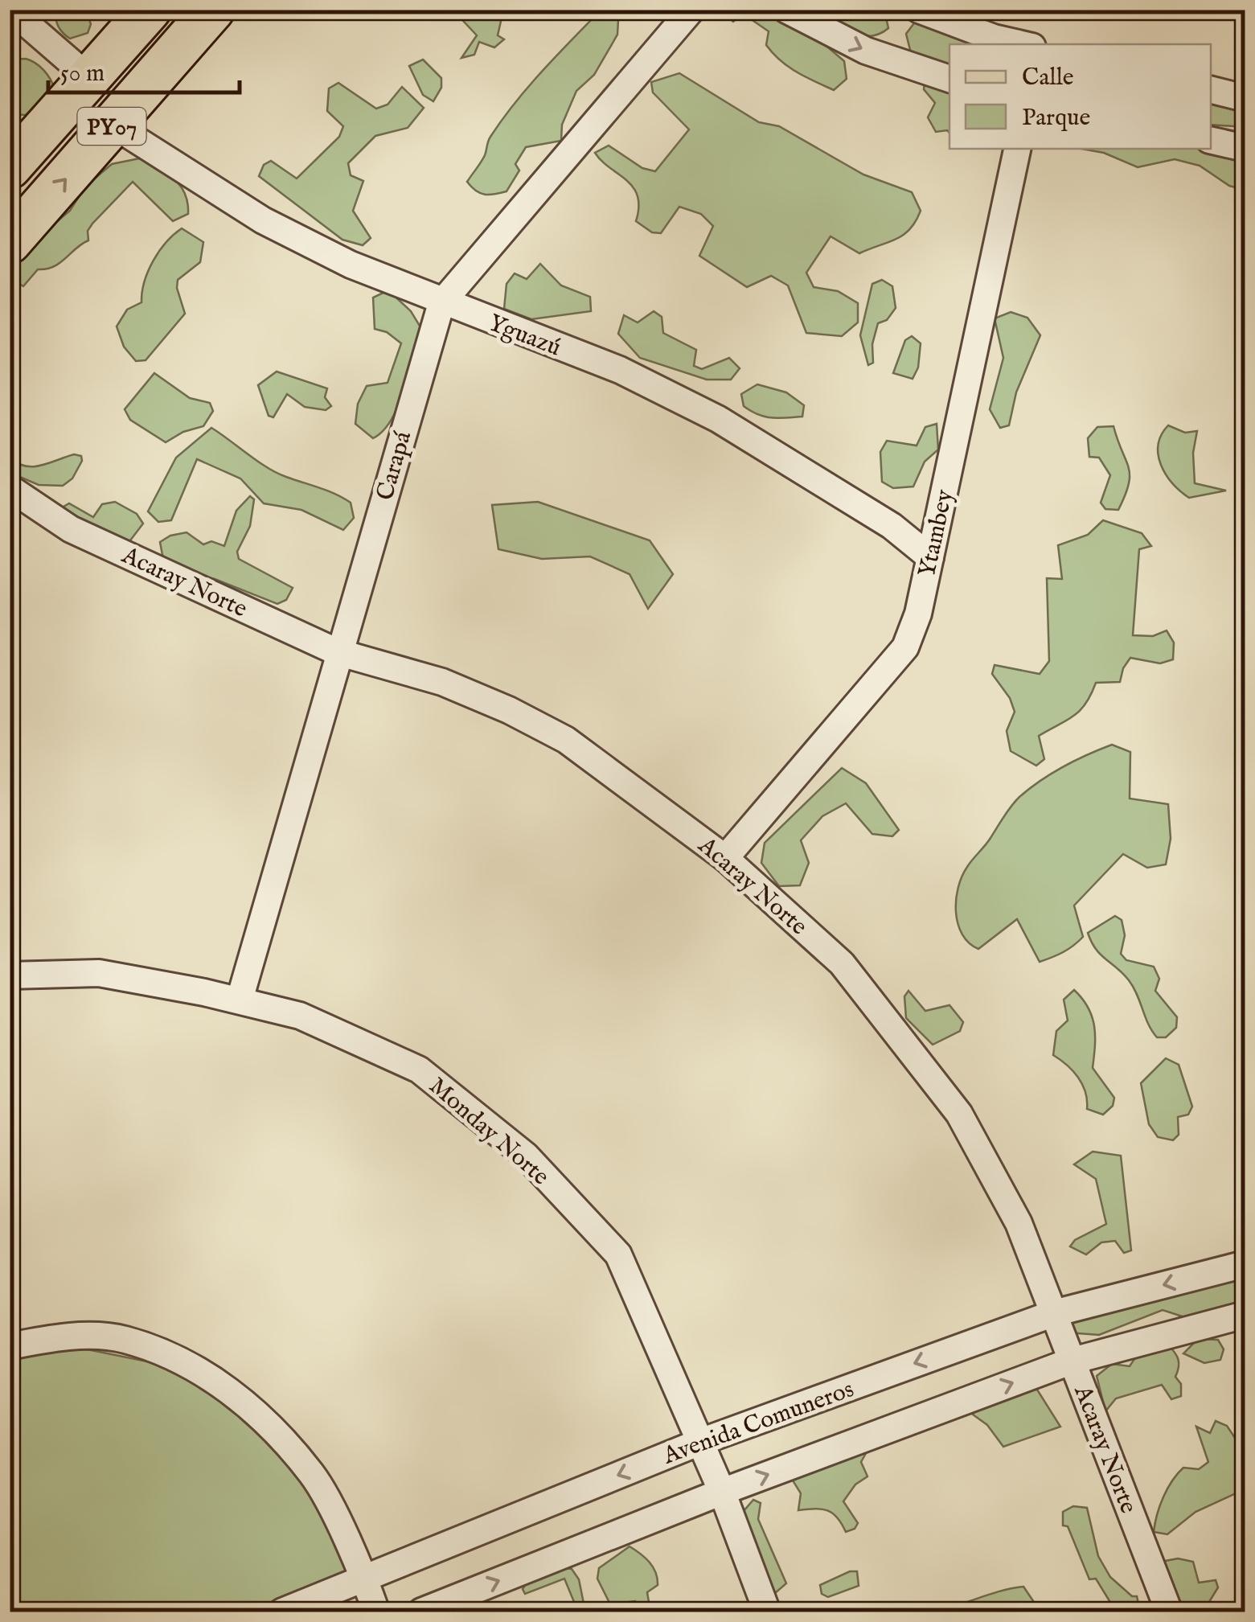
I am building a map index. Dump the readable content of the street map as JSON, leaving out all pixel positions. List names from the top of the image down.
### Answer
{
  "streets": {
    "main road": ["PY07"],
    "street": [
      "Yguazú",
      "Carapá",
      "Ytambey",
      "Acaray Norte",
      "Monday Norte",
      "Avenida Comuneros"
    ]
  },
  "crossings": [
    ["PY07", "Yguazú"],
    ["Yguazú", "Carapá"],
    ["Yguazú", "Ytambey"],
    ["Carapá", "Acaray Norte"],
    ["Carapá", "Monday Norte"],
    ["Ytambey", "Acaray Norte"],
    ["Acaray Norte", "Avenida Comuneros"],
    ["Monday Norte", "Avenida Comuneros"]
  ],
  "legend": ["Calle", "Parque"],
  "scale_bar": "50 m"
}
